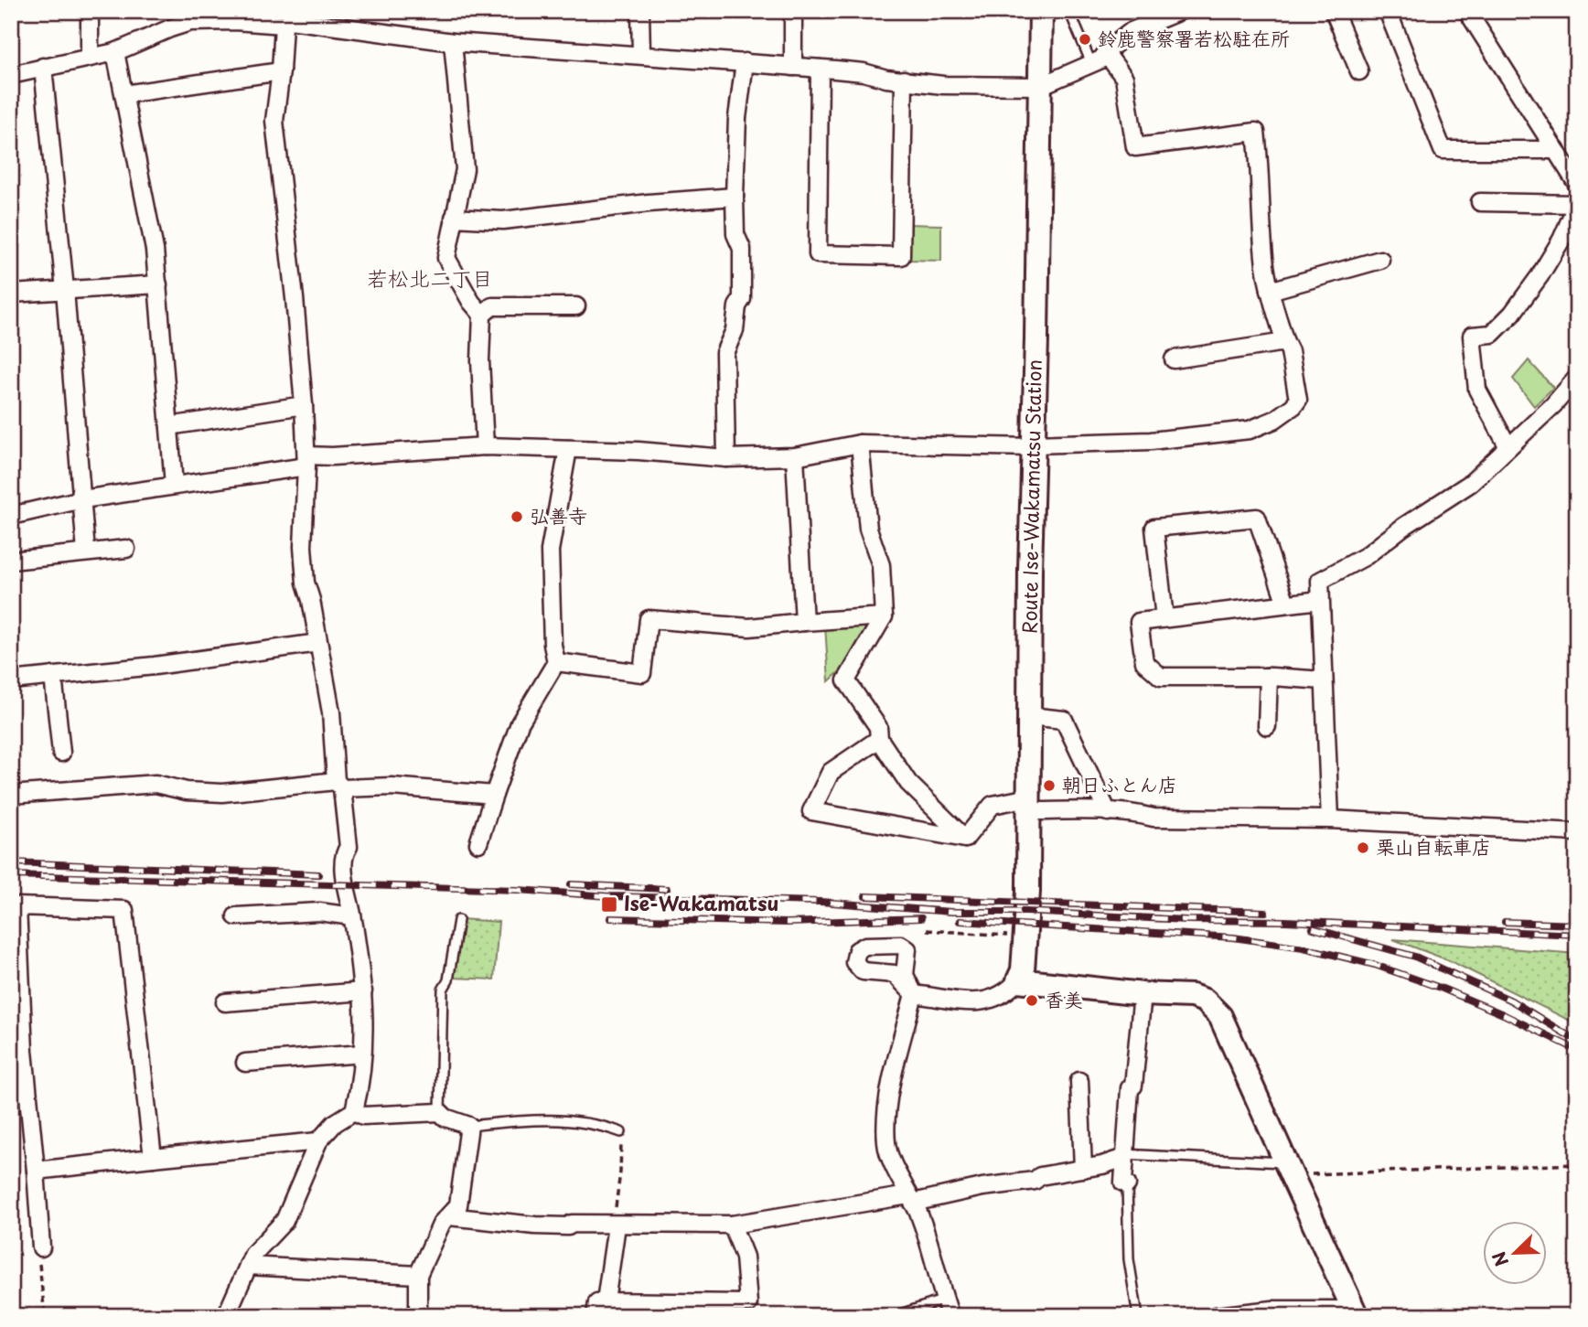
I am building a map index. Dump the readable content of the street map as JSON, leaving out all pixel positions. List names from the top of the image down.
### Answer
{
  "streets": {
    "main road": ["Route Ise-Wakamatsu Station"]
  },
  "districts": ["若松北二丁目"],
  "places": {
    "other": [
      "鈴鹿警察署若松駐在所",
      "弘善寺",
      "朝日ふとん店",
      "栗山自転車店",
      "香美"
    ],
    "transit": ["Ise-Wakamatsu"]
  },
  "north": "bottom left"
}
